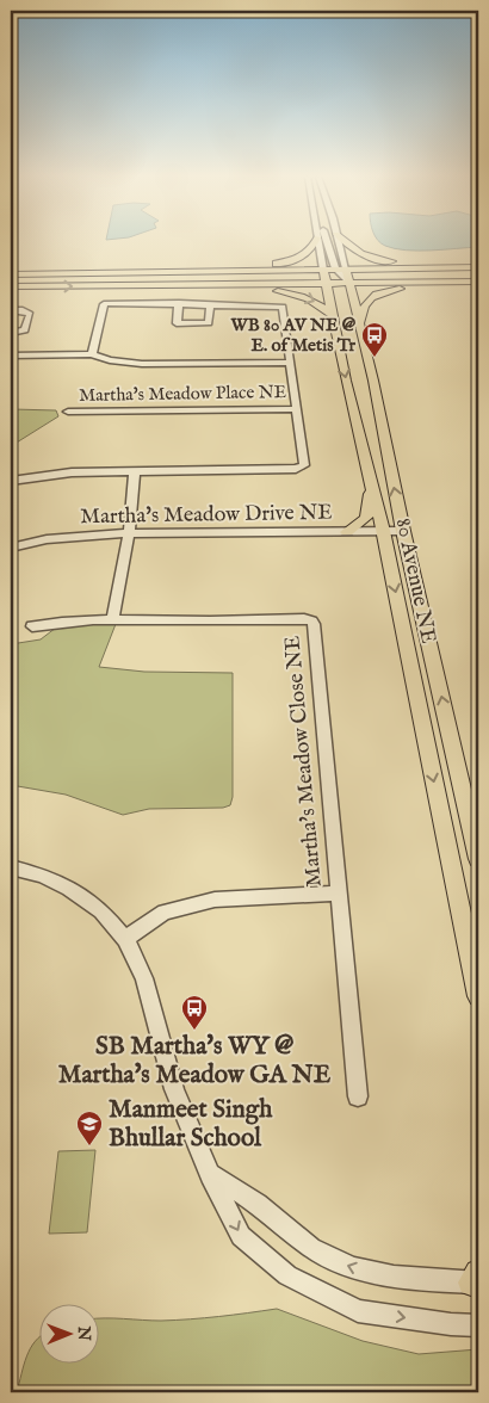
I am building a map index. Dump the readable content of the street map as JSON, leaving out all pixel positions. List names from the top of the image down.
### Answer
{
  "streets": {
    "main road": ["80 Avenue NE"],
    "street": ["Martha's Meadow Place NE", "Martha's Meadow Drive NE", "Martha's Meadow Close NE"]
  },
  "crossings": [
    ["Martha's Meadow Drive NE", "80 Avenue NE"]
  ],
  "places": {
    "bus stop": ["WB 80 AV NE @ E. of Metis Tr", "SB Martha's WY @ Martha's Meadow GA NE"],
    "school or university": ["Manmeet Singh Bhullar School"]
  },
  "north": "right"
}
